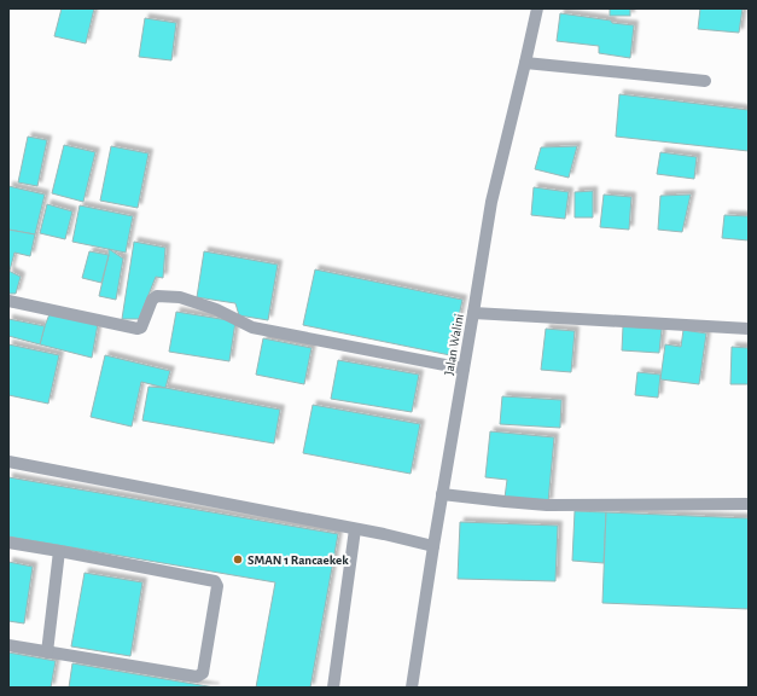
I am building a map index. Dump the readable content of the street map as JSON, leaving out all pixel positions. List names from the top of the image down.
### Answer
{
  "streets": {
    "street": ["Jalan Walini"]
  },
  "places": ["SMAN 1 Rancaekek"]
}
